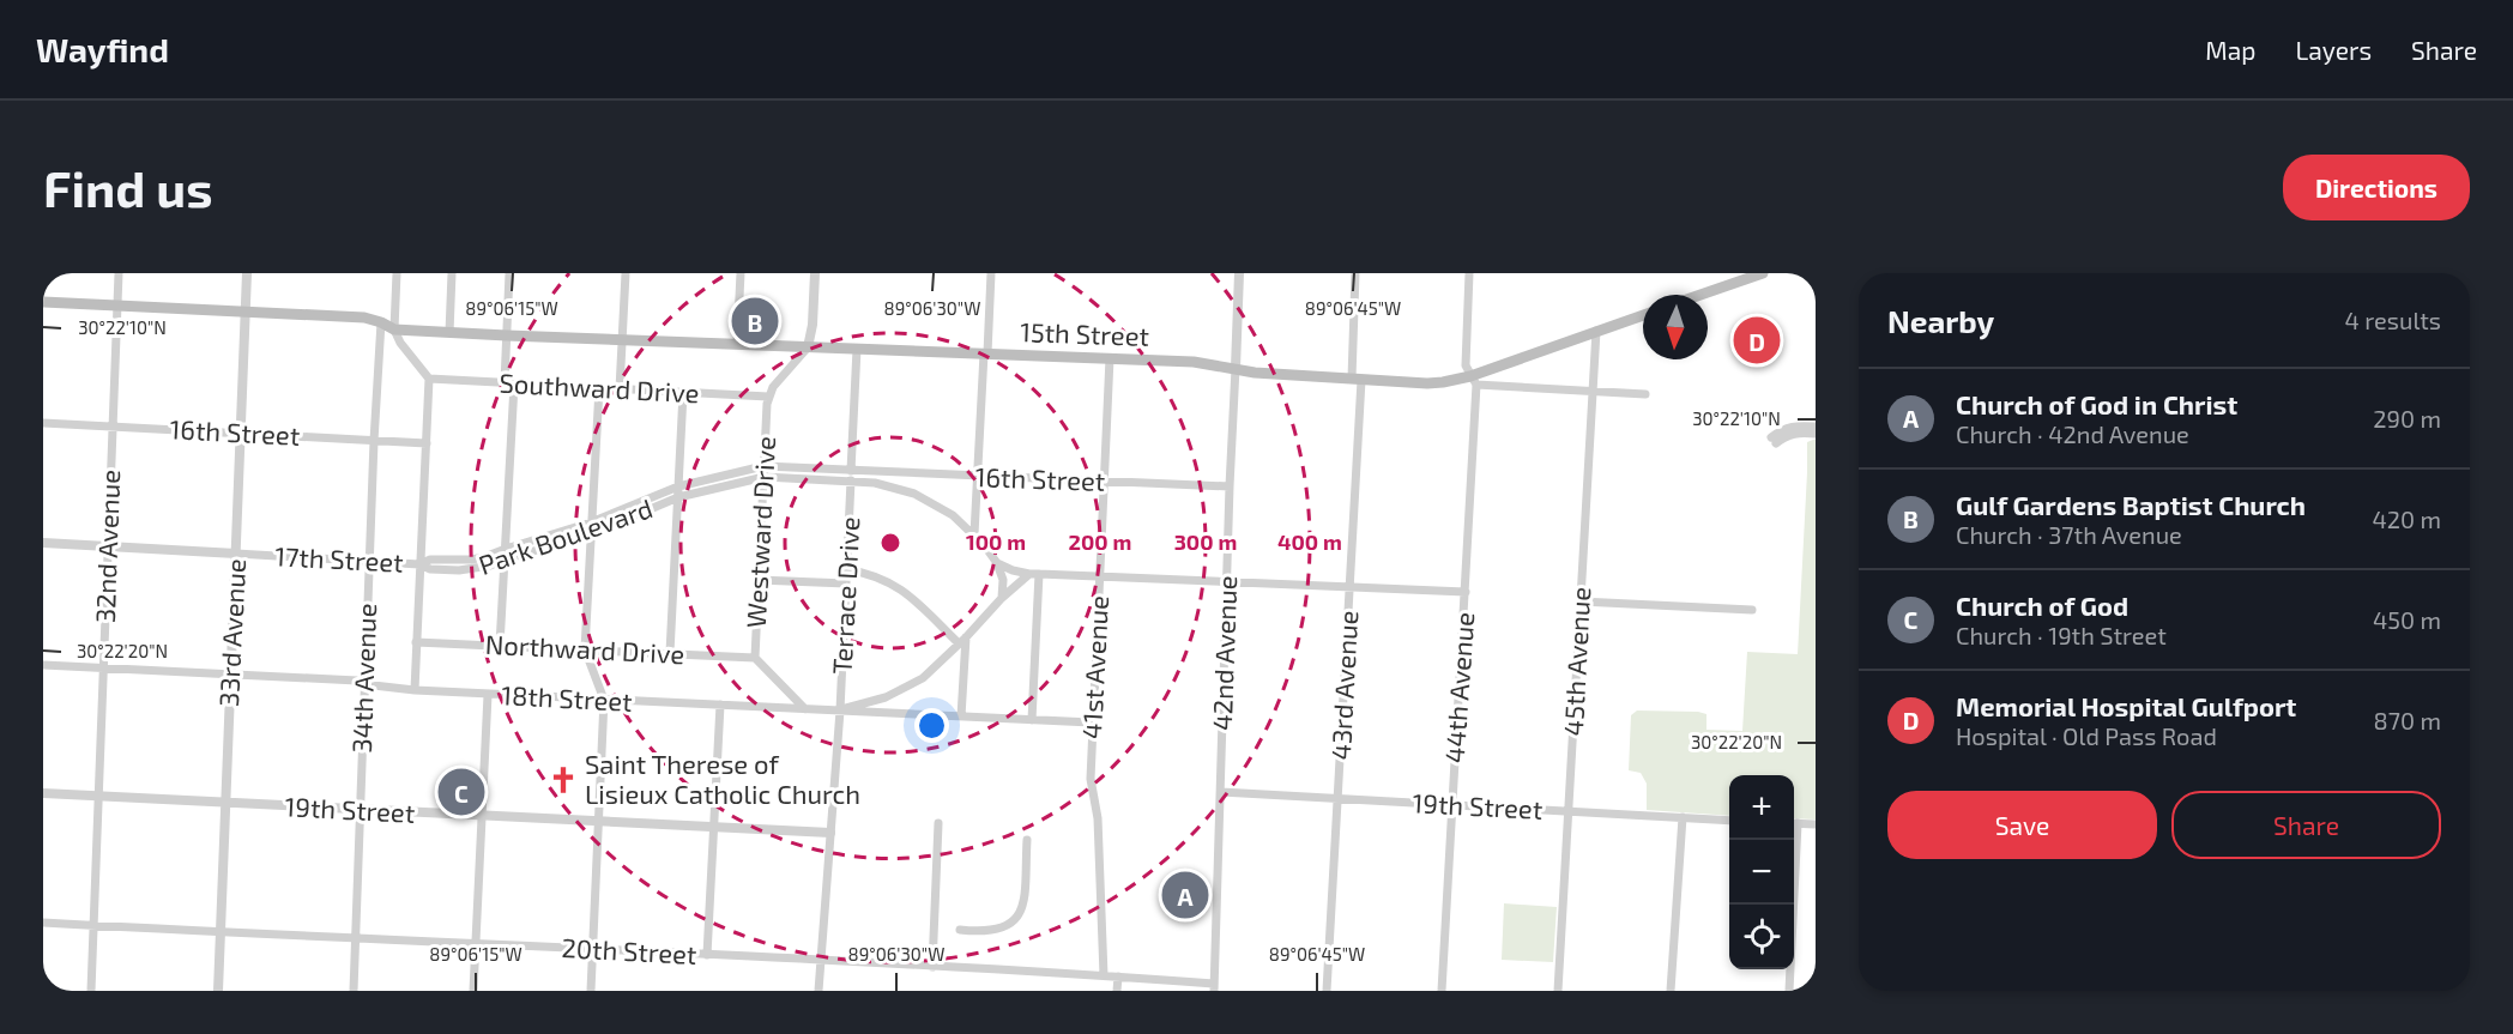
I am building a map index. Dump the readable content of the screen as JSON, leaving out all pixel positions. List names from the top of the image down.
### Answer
{
  "streets": {
    "main road": ["15th Street"],
    "street": [
      "Southward Drive",
      "16th Street",
      "Westward Drive",
      "Park Boulevard",
      "32nd Avenue",
      "17th Street",
      "Terrace Drive",
      "33rd Avenue",
      "Northward Drive",
      "42nd Avenue",
      "45th Avenue",
      "41st Avenue",
      "34th Avenue",
      "43rd Avenue",
      "44th Avenue",
      "18th Street",
      "19th Street",
      "20th Street"
    ]
  },
  "crossings": [
    ["15th Street", "Westward Drive"],
    ["15th Street", "32nd Avenue"],
    ["15th Street", "Terrace Drive"],
    ["15th Street", "33rd Avenue"],
    ["15th Street", "42nd Avenue"],
    ["15th Street", "45th Avenue"],
    ["15th Street", "41st Avenue"],
    ["15th Street", "34th Avenue"],
    ["15th Street", "43rd Avenue"],
    ["15th Street", "44th Avenue"],
    ["Southward Drive", "Westward Drive"],
    ["16th Street", "Park Boulevard"],
    ["16th Street", "32nd Avenue"],
    ["16th Street", "Terrace Drive"],
    ["16th Street", "33rd Avenue"],
    ["16th Street", "42nd Avenue"],
    ["16th Street", "41st Avenue"],
    ["16th Street", "34th Avenue"],
    ["Westward Drive", "Park Boulevard"],
    ["Westward Drive", "Northward Drive"],
    ["Westward Drive", "18th Street"],
    ["Park Boulevard", "17th Street"],
    ["Park Boulevard", "Terrace Drive"],
    ["32nd Avenue", "17th Street"],
    ["32nd Avenue", "18th Street"],
    ["32nd Avenue", "19th Street"],
    ["32nd Avenue", "20th Street"],
    ["17th Street", "33rd Avenue"],
    ["17th Street", "34th Avenue"],
    ["Terrace Drive", "18th Street"],
    ["Terrace Drive", "19th Street"],
    ["Terrace Drive", "20th Street"],
    ["33rd Avenue", "18th Street"],
    ["33rd Avenue", "19th Street"],
    ["33rd Avenue", "20th Street"],
    ["42nd Avenue", "19th Street"],
    ["42nd Avenue", "20th Street"],
    ["45th Avenue", "19th Street"],
    ["41st Avenue", "18th Street"],
    ["41st Avenue", "20th Street"],
    ["34th Avenue", "18th Street"],
    ["34th Avenue", "19th Street"],
    ["34th Avenue", "20th Street"],
    ["43rd Avenue", "19th Street"],
    ["44th Avenue", "19th Street"]
  ],
  "places": {
    "church": ["Saint Therese of Lisieux Catholic Church"]
  },
  "north": "bottom",
  "page": {
    "header": "Wayfind",
    "nav": ["Map", "Layers", "Share"],
    "buttons": [
      "Directions",
      ["Save", "Share"]
    ],
    "title": "Find us",
    "heading": ["Nearby", "4 results"],
    "pins": [
      "B",
      "D",
      "C",
      "A"
    ],
    "list": [
      {
        "mark": "A",
        "name": "Church of God in Christ",
        "note": "Church · 42nd Avenue",
        "value": "290 m"
      },
      {
        "mark": "B",
        "name": "Gulf Gardens Baptist Church",
        "note": "Church · 37th Avenue",
        "value": "420 m"
      },
      {
        "mark": "C",
        "name": "Church of God",
        "note": "Church · 19th Street",
        "value": "450 m"
      },
      {
        "mark": "D",
        "name": "Memorial Hospital Gulfport",
        "note": "Hospital · Old Pass Road",
        "value": "870 m"
      }
    ],
    "map_buttons": ["+", "−"]
  },
  "coordinates": [
    "89°06'15\"W",
    "89°06'30\"W",
    "89°06'45\"W",
    "30°22'10\"N",
    "30°22'20\"N"
  ],
  "rings": [
    "100 m",
    "200 m",
    "300 m",
    "400 m"
  ]
}
